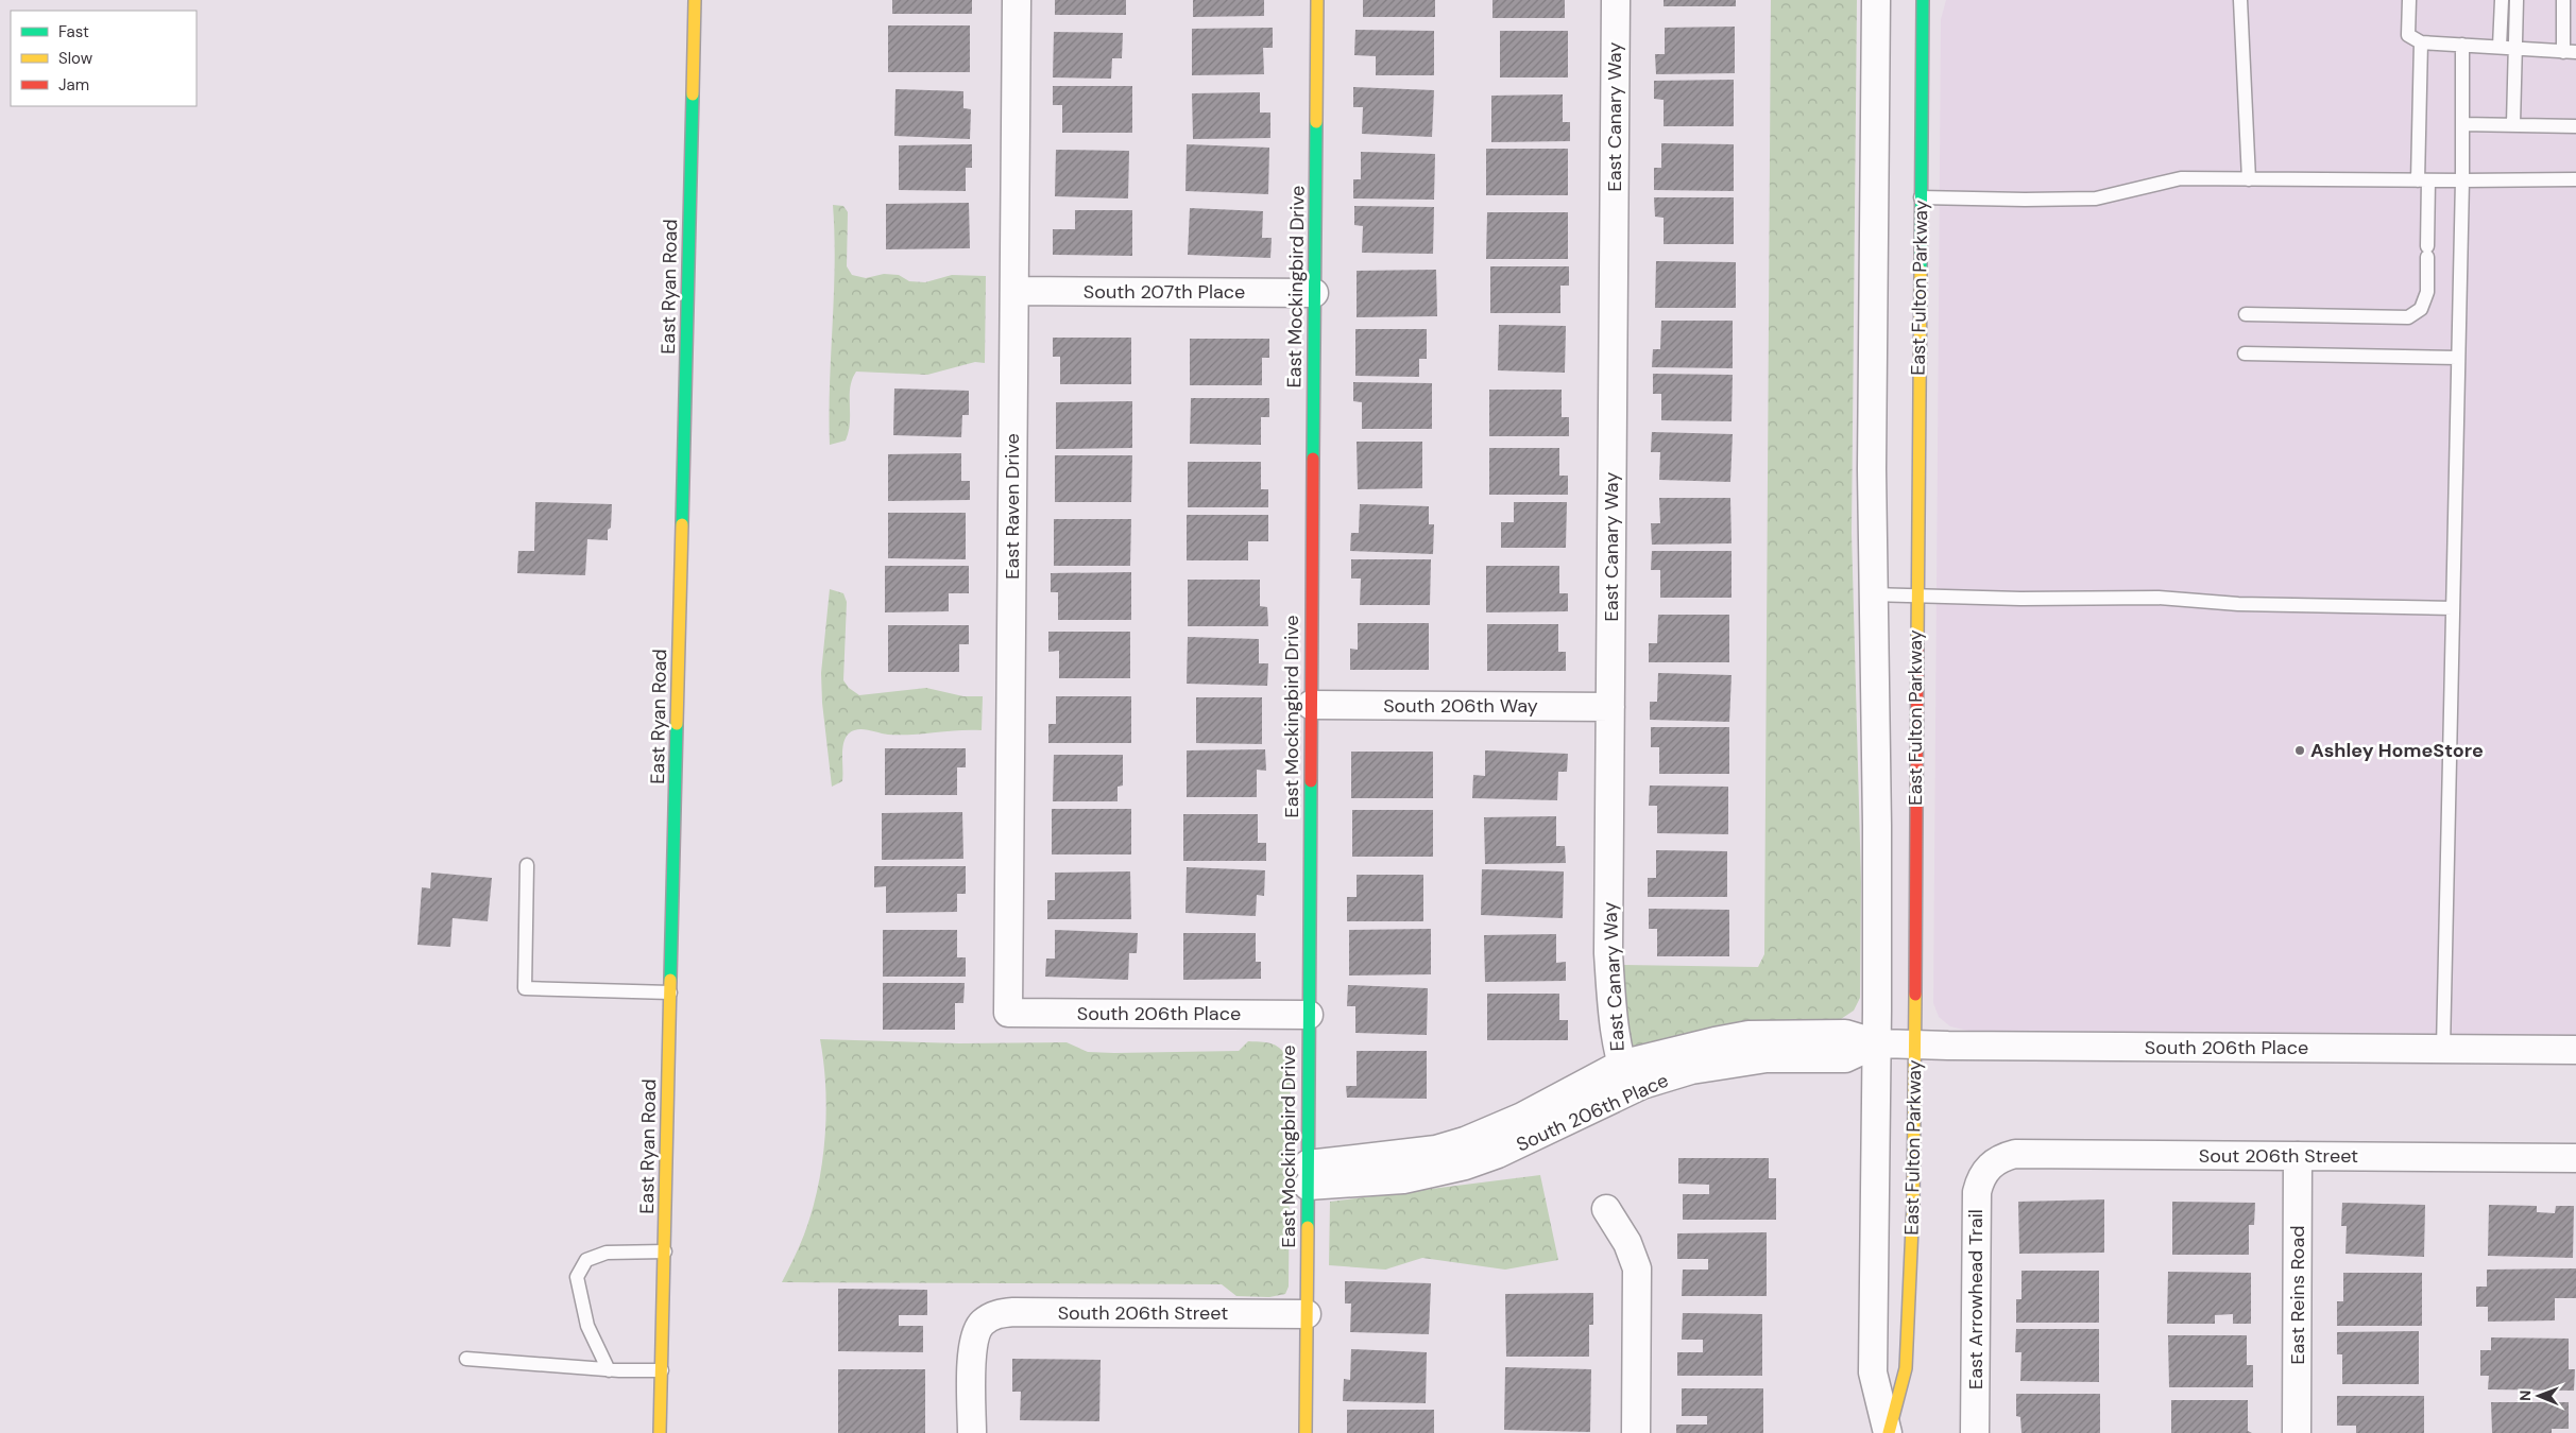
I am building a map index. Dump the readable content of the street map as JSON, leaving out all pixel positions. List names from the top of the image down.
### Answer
{
  "streets": {
    "street": [
      "East Canary Way",
      "East Ryan Road",
      "East Mockingbird Drive",
      "East Fulton Parkway",
      "South 207th Place",
      "East Raven Drive",
      "South 206th Way",
      "South 206th Place",
      "Sout 206th Street",
      "East Reins Road",
      "East Arrowhead Trail",
      "South 206th Street"
    ]
  },
  "crossings": [
    ["East Canary Way", "South 206th Way"],
    ["East Canary Way", "South 206th Place"],
    ["East Mockingbird Drive", "South 207th Place"],
    ["East Mockingbird Drive", "South 206th Way"],
    ["East Mockingbird Drive", "South 206th Place"],
    ["East Mockingbird Drive", "South 206th Street"],
    ["East Fulton Parkway", "South 206th Place"],
    ["South 207th Place", "East Raven Drive"],
    ["East Raven Drive", "South 206th Place"],
    ["Sout 206th Street", "East Reins Road"],
    ["Sout 206th Street", "East Arrowhead Trail"]
  ],
  "places": ["Ashley HomeStore"],
  "legend": ["Fast", "Slow", "Jam"],
  "north": "left"
}
